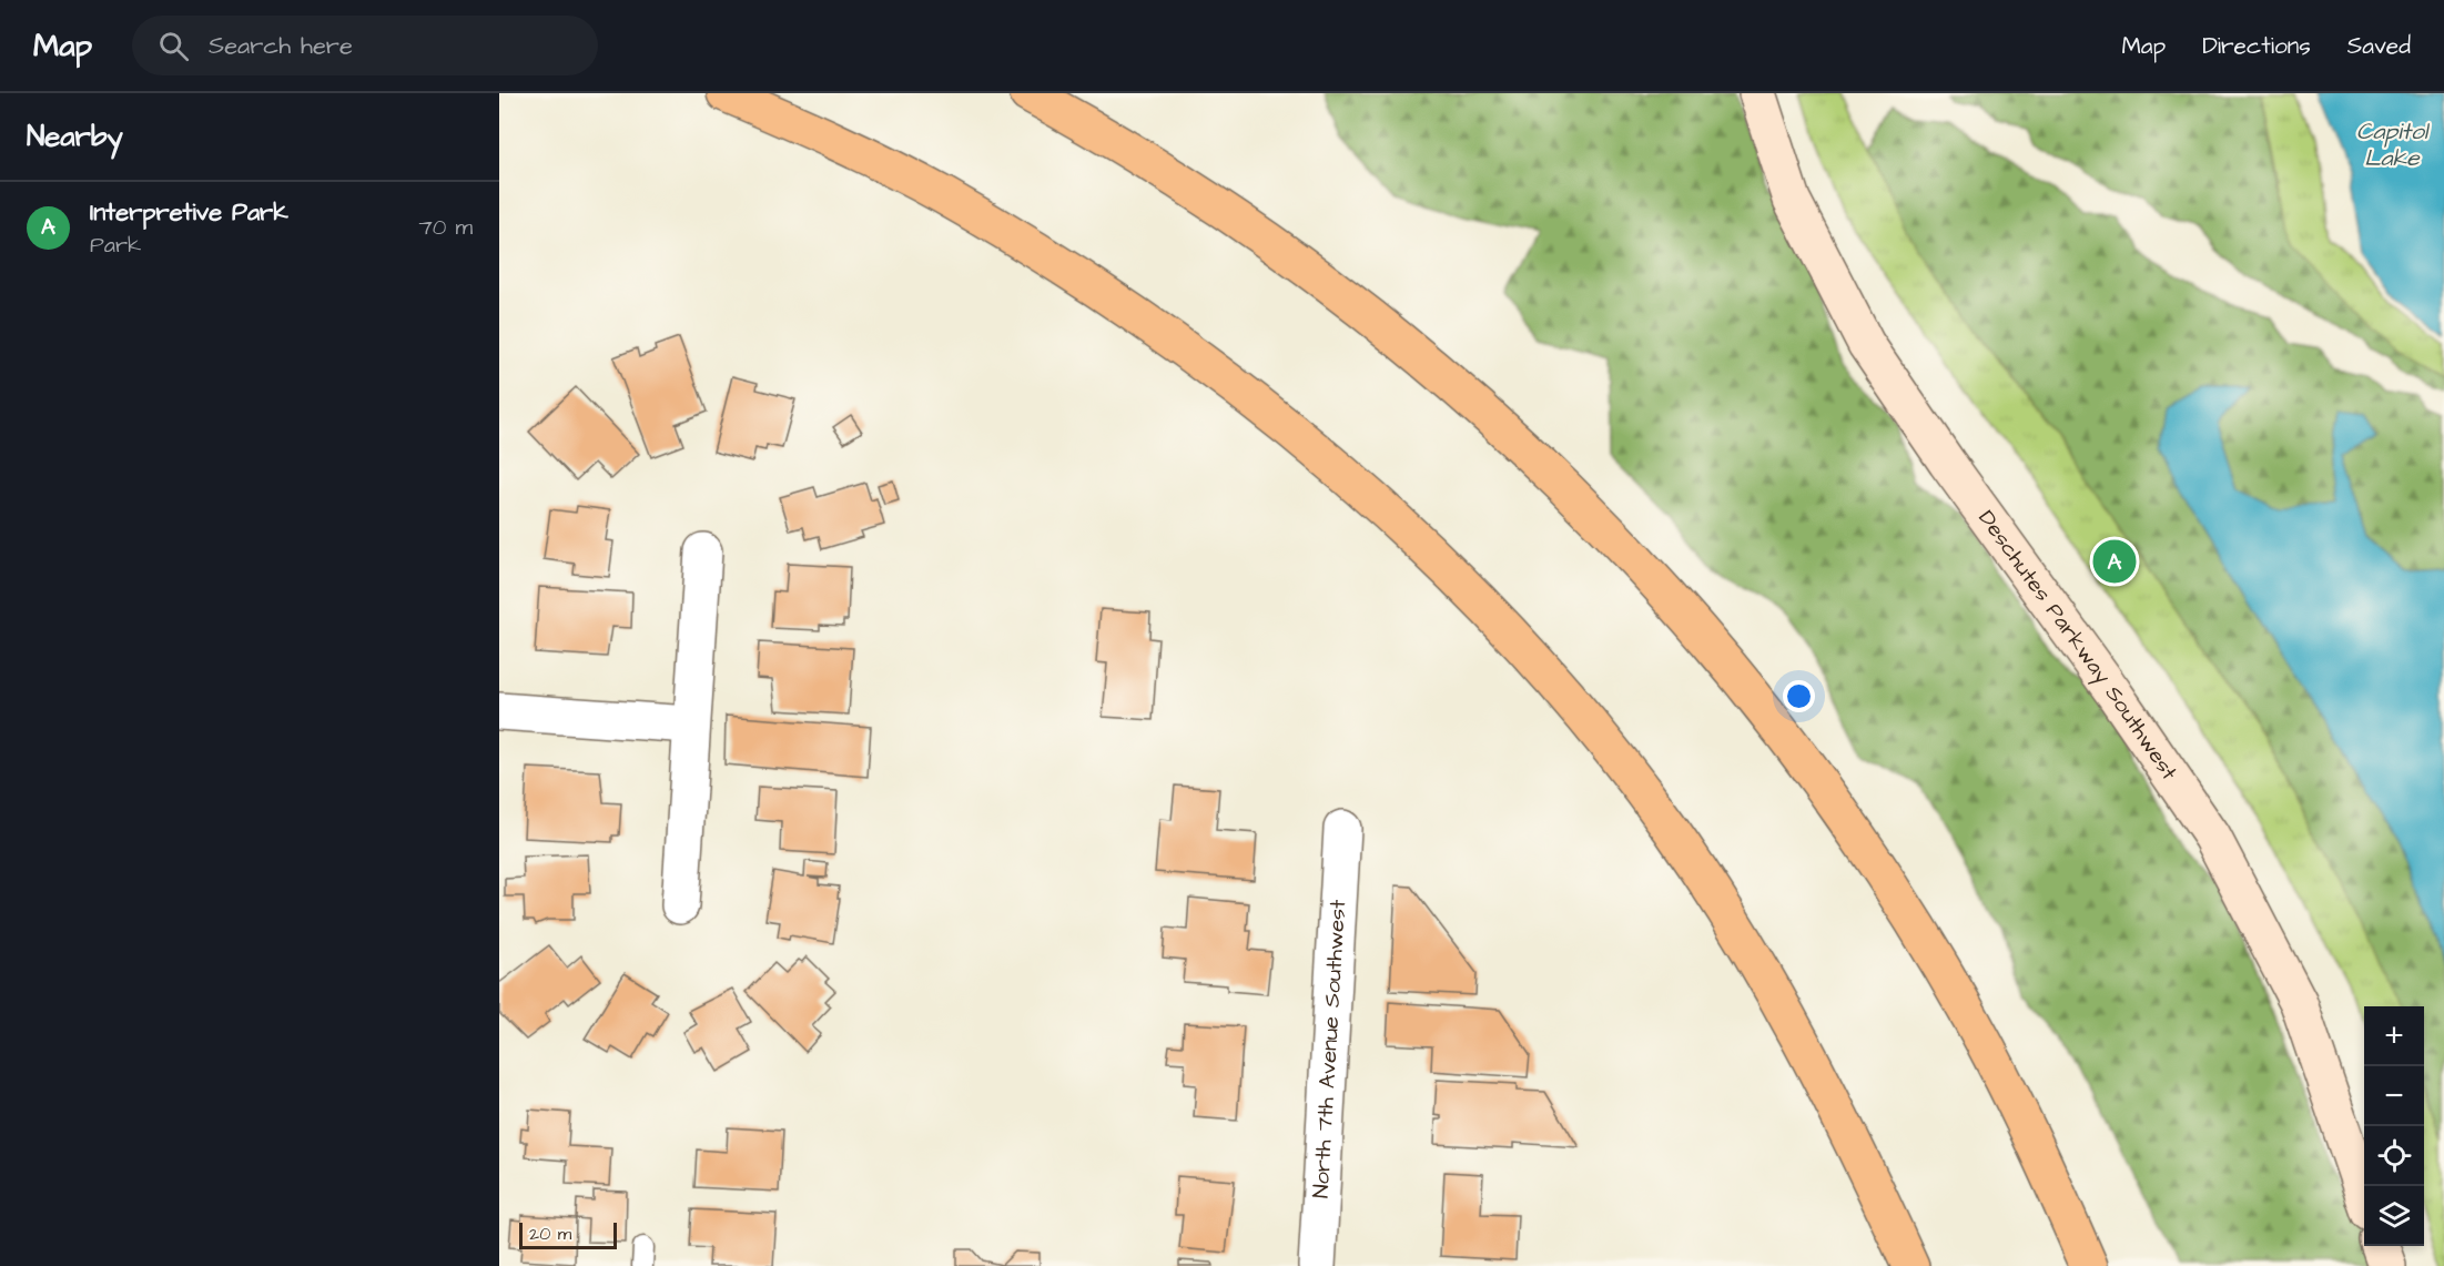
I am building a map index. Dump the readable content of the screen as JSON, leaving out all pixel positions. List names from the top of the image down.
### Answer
{
  "streets": {
    "street": ["Deschutes Parkway Southwest", "North 7th Avenue Southwest"]
  },
  "water": ["Capitol Lake"],
  "scale_bar": "20 m",
  "page": {
    "header": "Map",
    "search": "Search here",
    "nav": ["Map", "Directions", "Saved"],
    "heading": "Nearby",
    "list": [
      {
        "mark": "A",
        "name": "Interpretive Park",
        "note": "Park",
        "value": "70 m"
      }
    ],
    "pins": "A",
    "map_buttons": ["+", "−"],
    "scale": "20 m"
  }
}
